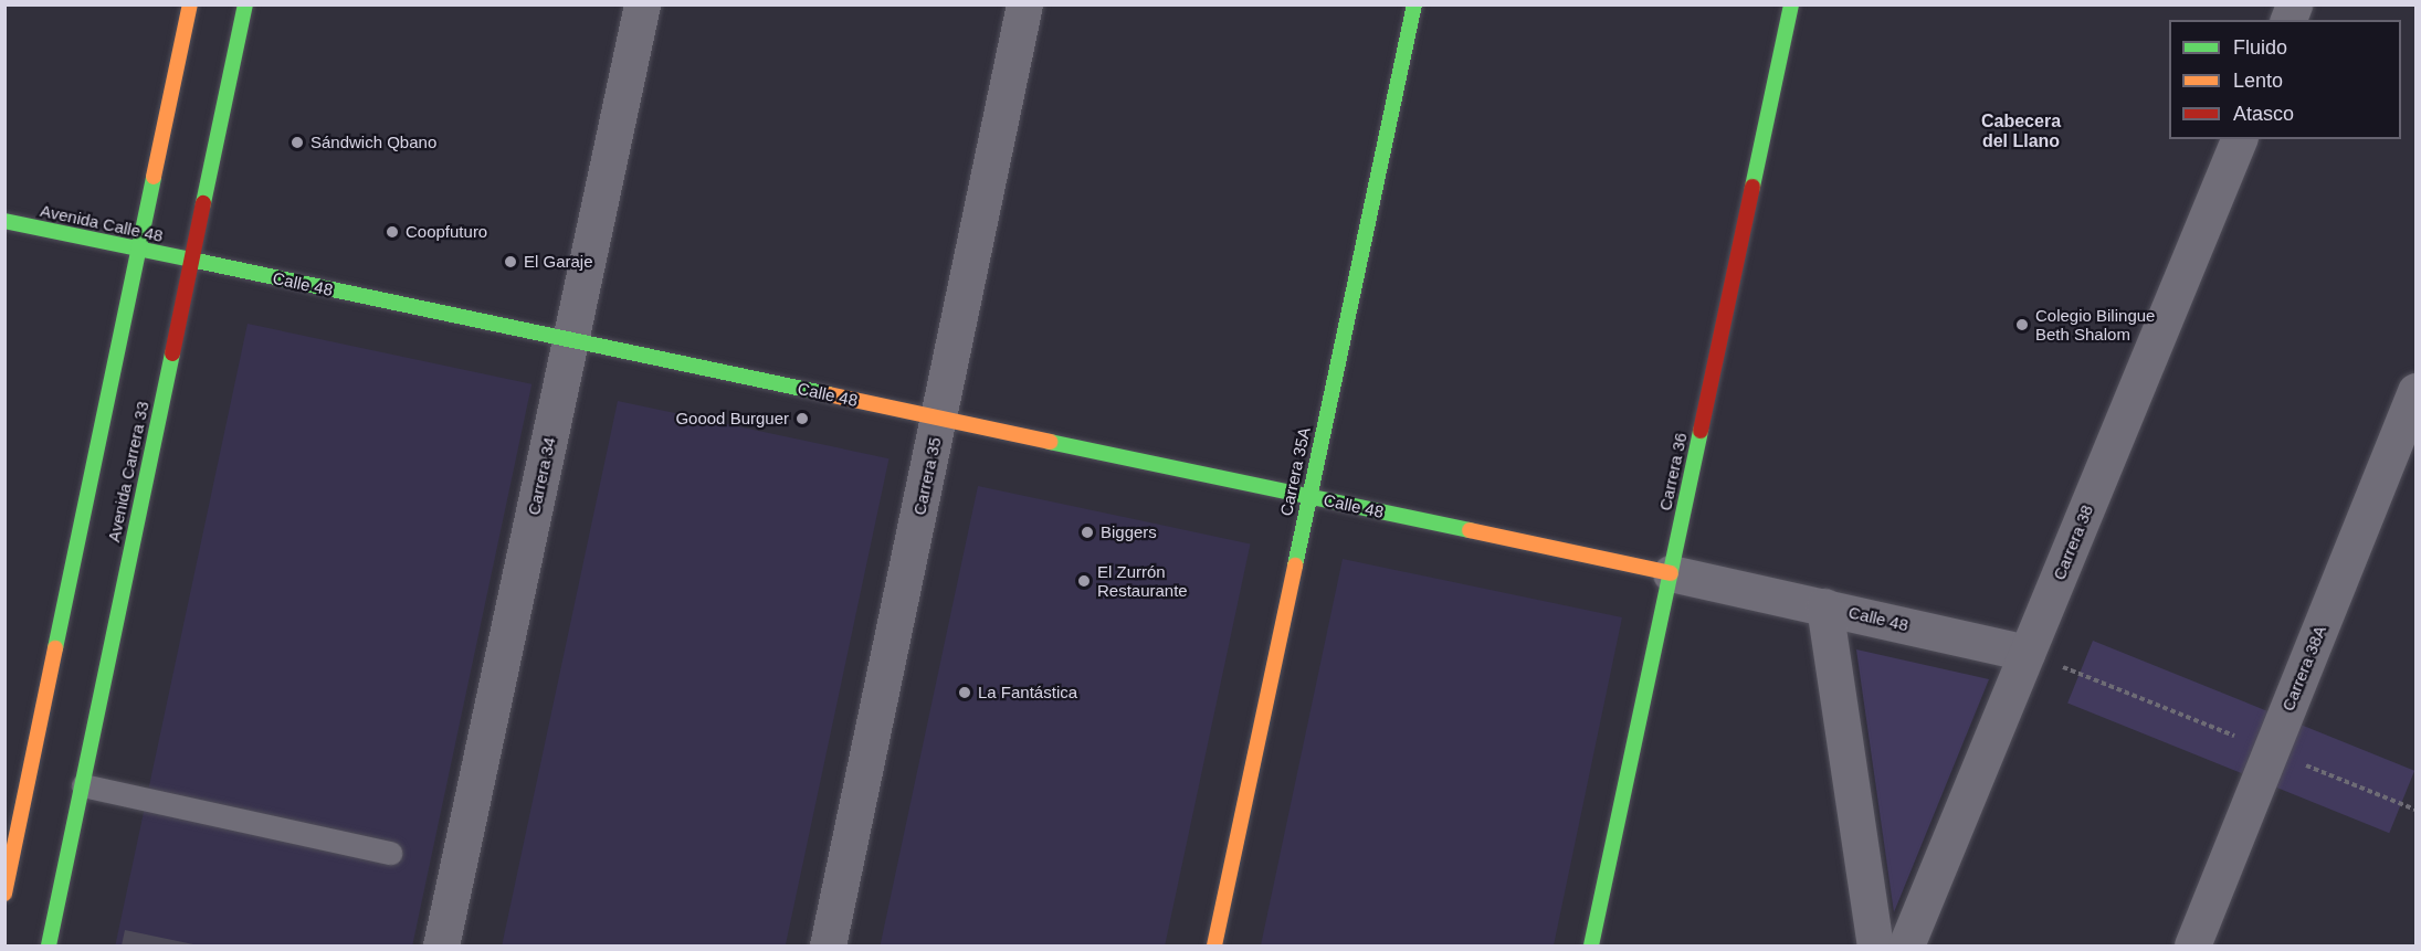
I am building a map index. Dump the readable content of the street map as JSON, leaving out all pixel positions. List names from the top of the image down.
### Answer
{
  "streets": {
    "street": [
      "Avenida Calle 48",
      "Calle 48",
      "Avenida Carrera 33",
      "Carrera 35A",
      "Carrera 36",
      "Carrera 34",
      "Carrera 35",
      "Carrera 38",
      "Carrera 38A"
    ]
  },
  "crossings": [
    ["Avenida Calle 48", "Calle 48"],
    ["Avenida Calle 48", "Avenida Carrera 33"],
    ["Calle 48", "Avenida Carrera 33"],
    ["Calle 48", "Carrera 35A"],
    ["Calle 48", "Carrera 36"],
    ["Calle 48", "Carrera 34"],
    ["Calle 48", "Carrera 35"],
    ["Calle 48", "Carrera 38"]
  ],
  "districts": ["Cabecera del Llano"],
  "places": [
    "Sándwich Qbano",
    "Coopfuturo",
    "El Garaje",
    "Colegio Bilingue Beth Shalom",
    "Goood Burguer",
    "Biggers",
    "El Zurrón Restaurante",
    "La Fantástica"
  ],
  "legend": ["Fluido", "Lento", "Atasco"]
}
